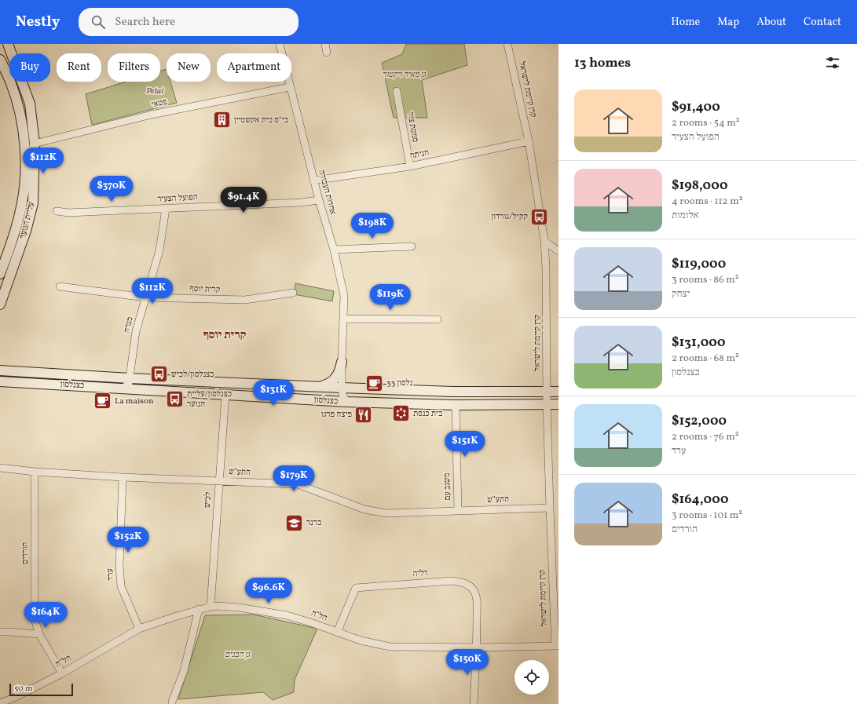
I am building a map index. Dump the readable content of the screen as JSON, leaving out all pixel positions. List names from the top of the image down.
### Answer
{
  "streets": {
    "street": [
      "קרן קיימת לישראל",
      "פטאי",
      "סמטת צור",
      "חניתה",
      "אחדות העבודה",
      "הפועל הצעיר",
      "עליית הנוער",
      "קרית יוסף",
      "מנרה",
      "כצנלסון",
      "התע\"ש",
      "משגב עם",
      "לכיש",
      "הורדים",
      "דליה",
      "ערד",
      "הל\"ה"
    ]
  },
  "crossings": [
    ["קרן קיימת לישראל", "חניתה"],
    ["קרן קיימת לישראל", "כצנלסון"],
    ["קרן קיימת לישראל", "התע\"ש"],
    ["קרן קיימת לישראל", "הל\"ה"],
    ["פטאי", "אחדות העבודה"],
    ["פטאי", "עליית הנוער"],
    ["סמטת צור", "חניתה"],
    ["חניתה", "אחדות העבודה"],
    ["אחדות העבודה", "הפועל הצעיר"],
    ["אחדות העבודה", "כצנלסון"],
    ["הפועל הצעיר", "מנרה"],
    ["קרית יוסף", "מנרה"],
    ["מנרה", "כצנלסון"],
    ["כצנלסון", "משגב עם"],
    ["כצנלסון", "לכיש"],
    ["התע\"ש", "משגב עם"],
    ["התע\"ש", "לכיש"],
    ["התע\"ש", "הורדים"],
    ["התע\"ש", "ערד"],
    ["לכיש", "הל\"ה"],
    ["הורדים", "הל\"ה"],
    ["דליה", "הל\"ה"],
    ["ערד", "הל\"ה"]
  ],
  "districts": ["קרית יוסף"],
  "parks": ["גן מאיר ויקטור", "Petai", "גן הבנים"],
  "places": {
    "building": ["בי\"ס בית אקשטיין"],
    "bus stop": ["קק״ל/גורדון", "כצנלסון/לכיש", "כצנלסון/עליית הנוער"],
    "cafe": ["נלסון 33", "La maison"],
    "synagogue": ["בית כנסת"],
    "restaurant": ["פיצה פרגו"],
    "school or university": ["ברנר"]
  },
  "scale_bar": "50 m",
  "page": {
    "header": "Nestly",
    "search": "Search here",
    "nav": [
      "Home",
      "Map",
      "About",
      "Contact"
    ],
    "heading": "13 homes",
    "chip": [
      "Buy",
      "Rent",
      "Filters",
      "New",
      "Apartment"
    ],
    "list": [
      {
        "name": "$91,400",
        "note": "2 rooms · 54 m² · הפועל הצעיר"
      },
      {
        "name": "$198,000",
        "note": "4 rooms · 112 m² · אלומות"
      },
      {
        "name": "$119,000",
        "note": "3 rooms · 86 m² · יצחק"
      },
      {
        "name": "$131,000",
        "note": "2 rooms · 68 m² · כצנלסון"
      },
      {
        "name": "$152,000",
        "note": "2 rooms · 76 m² · ערד"
      },
      {
        "name": "$164,000",
        "note": "3 rooms · 101 m² · הורדים"
      }
    ],
    "price": [
      "$112K",
      "$370K",
      "$91.4K",
      "$198K",
      "$112K",
      "$119K",
      "$131K",
      "$151K",
      "$179K",
      "$152K",
      "$96.6K",
      "$164K",
      "$150K"
    ],
    "scale": "50 m"
  }
}
